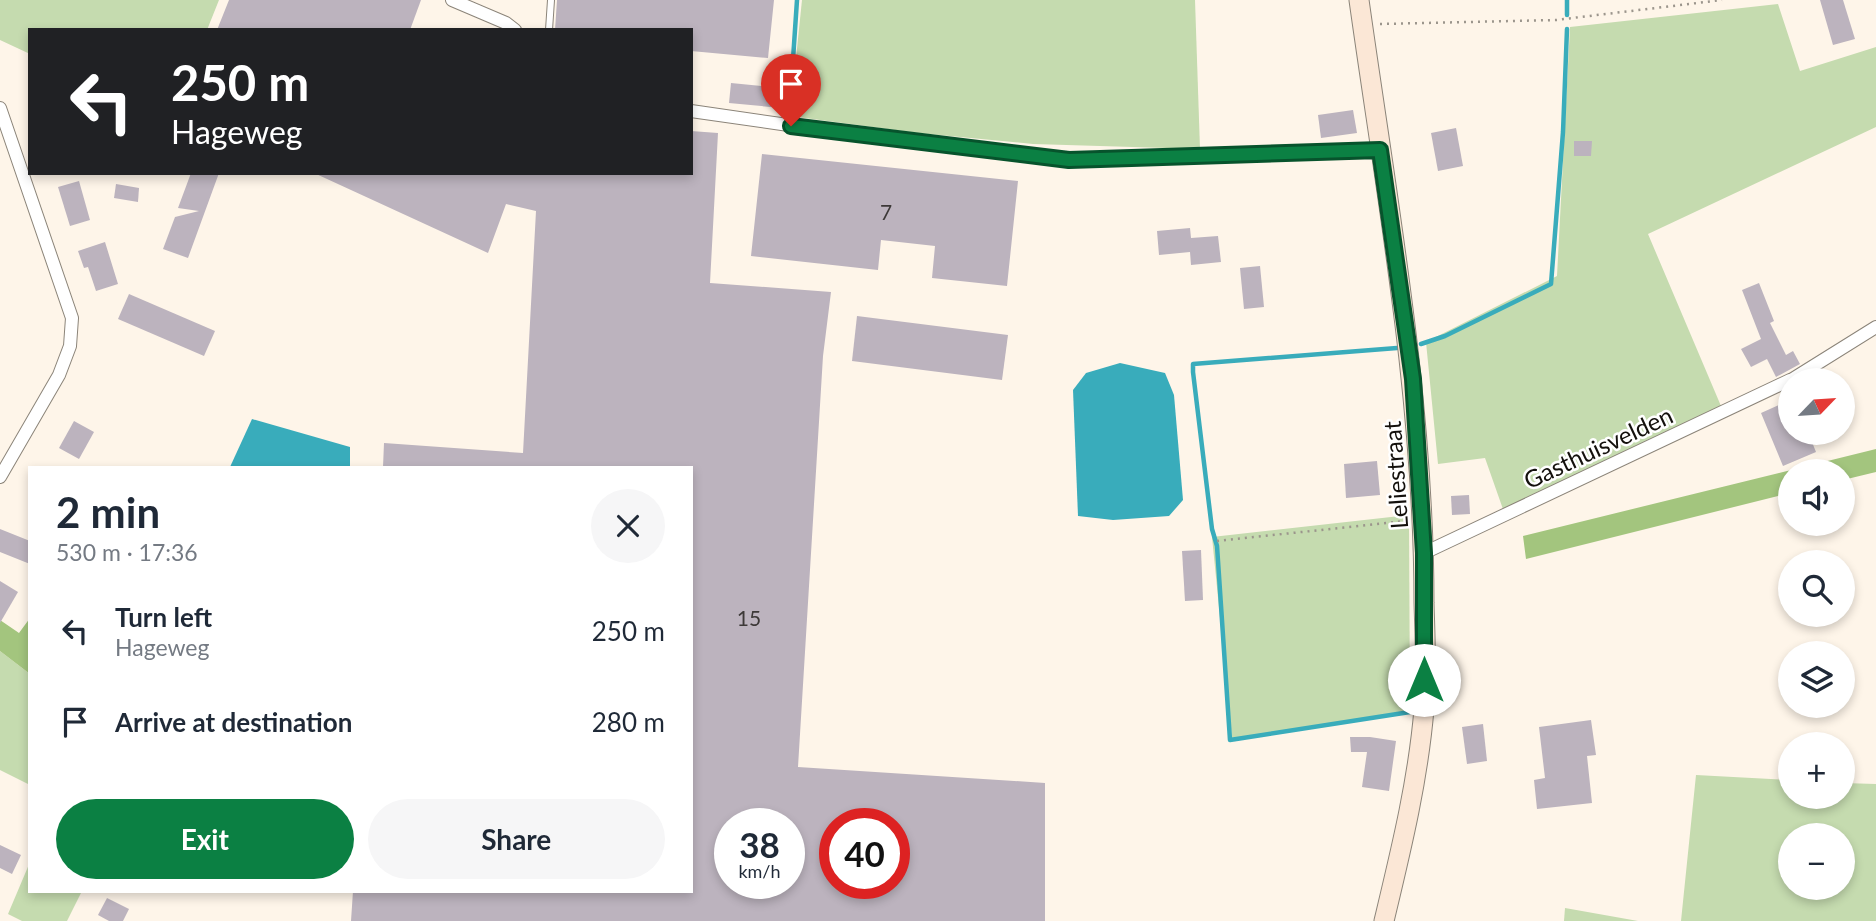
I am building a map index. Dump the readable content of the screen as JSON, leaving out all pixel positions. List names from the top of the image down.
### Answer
{
  "streets": {
    "street": ["Gasthuisvelden", "Leliestraat"]
  },
  "crossings": [
    ["Gasthuisvelden", "Leliestraat"]
  ],
  "house_numbers": ["7", "15"],
  "north": "top right",
  "page": {
    "turn": ["250 m", "Hageweg"],
    "map_buttons": ["+", "−"],
    "heading": ["2 min", "530 m · 17:36"],
    "list": [
      {
        "name": "Turn left",
        "note": "Hageweg",
        "value": "250 m"
      },
      {
        "name": "Arrive at destination",
        "value": "280 m"
      }
    ],
    "buttons": ["Exit", "Share"],
    "speed": "38 km/h",
    "limit": "40"
  }
}
